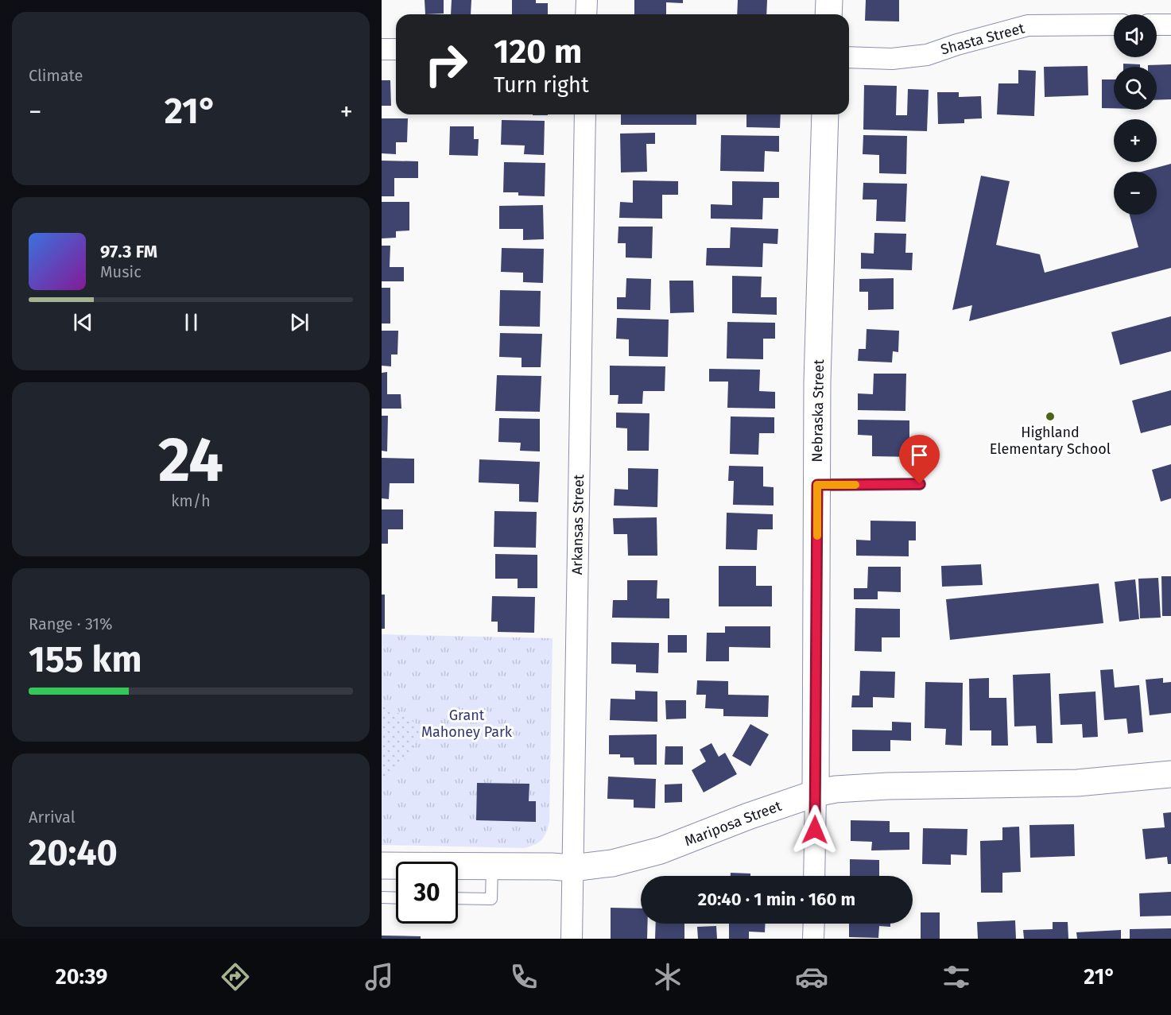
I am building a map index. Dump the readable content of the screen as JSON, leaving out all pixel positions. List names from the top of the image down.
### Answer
{
  "streets": {
    "street": [
      "Shasta Street",
      "Nebraska Street",
      "Arkansas Street",
      "Mariposa Street"
    ]
  },
  "crossings": [
    ["Nebraska Street", "Mariposa Street"],
    ["Arkansas Street", "Mariposa Street"]
  ],
  "parks": ["Grant Mahoney Park"],
  "places": ["Highland Elementary School"],
  "page": {
    "tile": [
      "Climate",
      ["24", "km/h"],
      ["Range · 31%", "155 km"],
      ["Arrival", "20:40"]
    ],
    "map_buttons": ["+", "−"],
    "turn": ["120 m", "Turn right"],
    "heat": ["−", "21°", "+"],
    "song": ["97.3 FM", "Music"],
    "limit": "30",
    "trip": "20:40 · 1 min · 160 m",
    "tabs": ["20:39", "21°"]
  }
}
